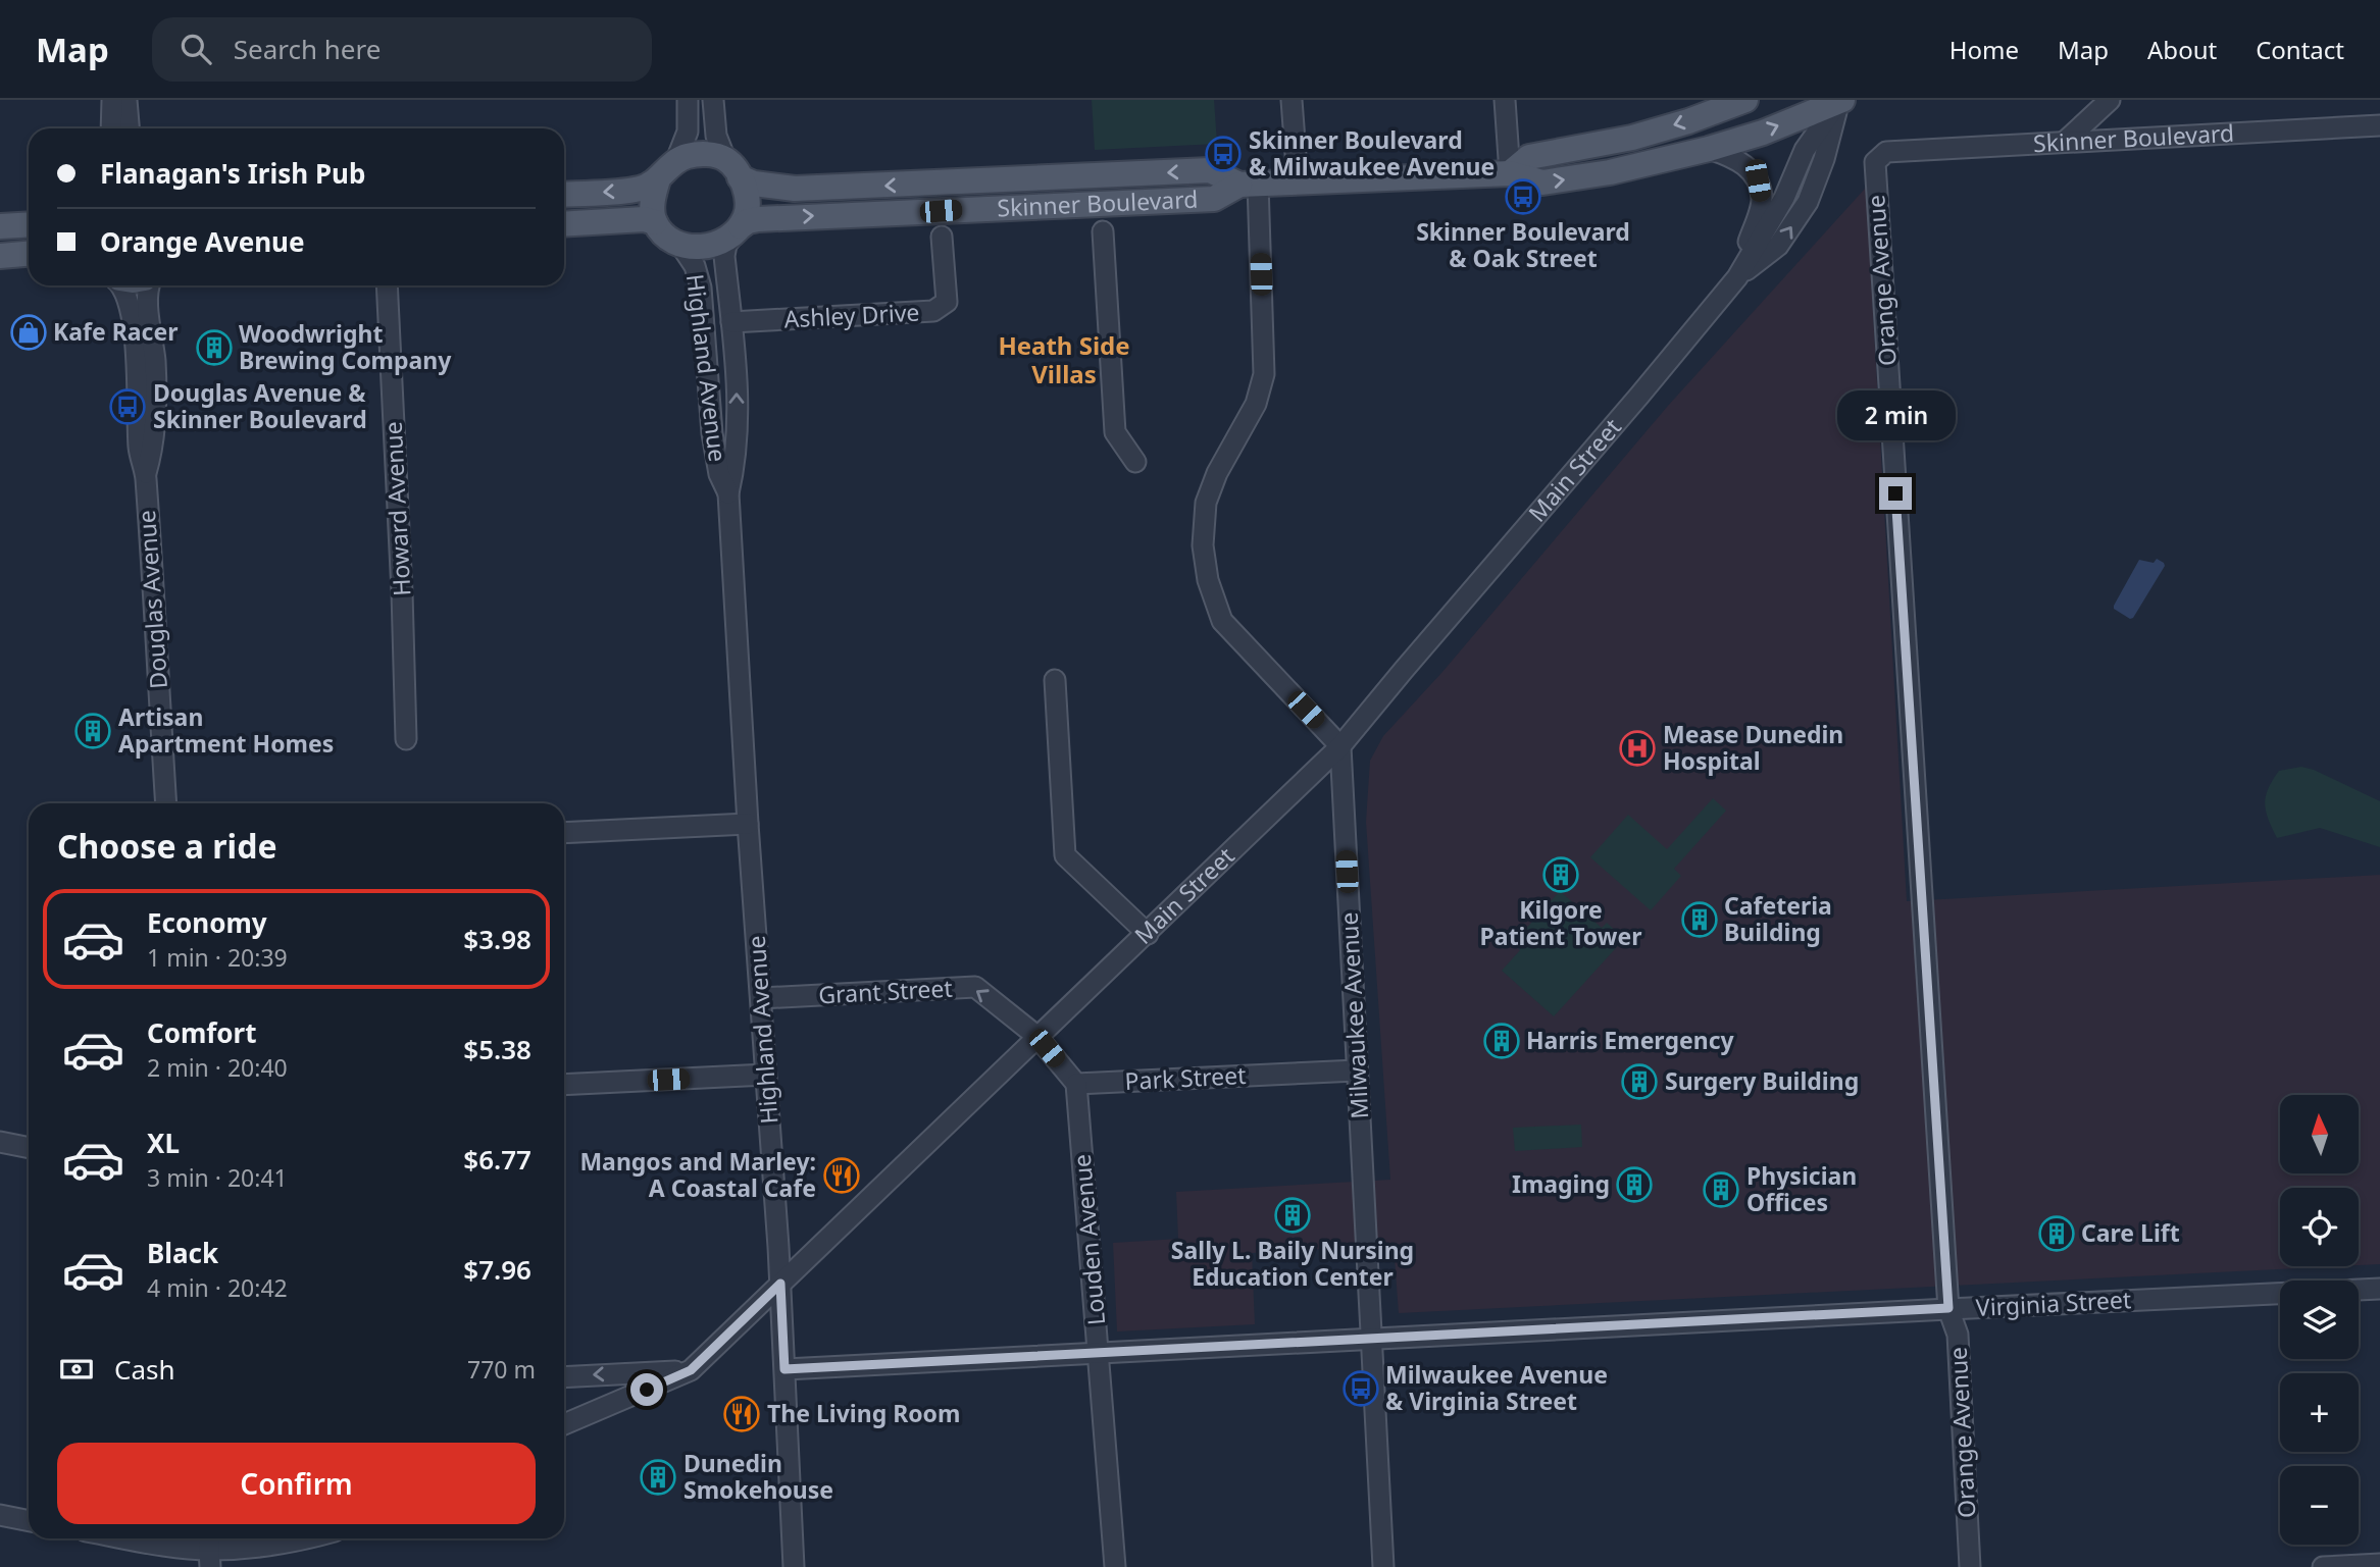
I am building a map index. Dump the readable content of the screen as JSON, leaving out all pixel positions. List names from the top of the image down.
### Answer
{
  "streets": {
    "main road": ["Skinner Boulevard"],
    "street": [
      "Orange Avenue",
      "Ashley Drive",
      "Highland Avenue",
      "Main Street",
      "Howard Avenue",
      "Douglas Avenue",
      "Grant Street",
      "Milwaukee Avenue",
      "Park Street",
      "Louden Avenue",
      "Virginia Street"
    ]
  },
  "crossings": [
    ["Skinner Boulevard", "Orange Avenue"],
    ["Skinner Boulevard", "Highland Avenue"],
    ["Skinner Boulevard", "Main Street"],
    ["Orange Avenue", "Virginia Street"],
    ["Ashley Drive", "Highland Avenue"],
    ["Highland Avenue", "Main Street"],
    ["Highland Avenue", "Grant Street"],
    ["Highland Avenue", "Virginia Street"],
    ["Main Street", "Grant Street"],
    ["Main Street", "Milwaukee Avenue"],
    ["Milwaukee Avenue", "Park Street"],
    ["Milwaukee Avenue", "Virginia Street"],
    ["Park Street", "Louden Avenue"],
    ["Louden Avenue", "Virginia Street"]
  ],
  "one_way": ["Grant Street"],
  "districts": ["Heath Side Villas"],
  "places": {
    "bus stop": [
      "Skinner Boulevard & Milwaukee Avenue",
      "Skinner Boulevard & Oak Street",
      "Douglas Avenue & Skinner Boulevard",
      "Milwaukee Avenue & Virginia Street"
    ],
    "shop": ["Kafe Racer"],
    "building": [
      "Woodwright Brewing Company",
      "Artisan Apartment Homes",
      "Kilgore Patient Tower",
      "Cafeteria Building",
      "Harris Emergency",
      "Surgery Building",
      "Imaging",
      "Physician Offices",
      "Sally L. Baily Nursing Education Center",
      "Care Lift",
      "Dunedin Smokehouse"
    ],
    "hospital": ["Mease Dunedin Hospital"],
    "restaurant": ["Mangos and Marley: A Coastal Cafe", "The Living Room"]
  },
  "north": "top",
  "page": {
    "header": "Map",
    "search": "Search here",
    "nav": [
      "Home",
      "Map",
      "About",
      "Contact"
    ],
    "banner": ["Flanagan's Irish Pub", "Orange Avenue"],
    "bubble": "2 min",
    "heading": "Choose a ride",
    "list": [
      {
        "name": "Economy",
        "note": "1 min · 20:39",
        "value": "$3.98"
      },
      {
        "name": "Comfort",
        "note": "2 min · 20:40",
        "value": "$5.38"
      },
      {
        "name": "XL",
        "note": "3 min · 20:41",
        "value": "$6.77"
      },
      {
        "name": "Black",
        "note": "4 min · 20:42",
        "value": "$7.96"
      }
    ],
    "map_buttons": ["+", "−"],
    "pay": ["Cash", "770 m"],
    "buttons": "Confirm"
  }
}
